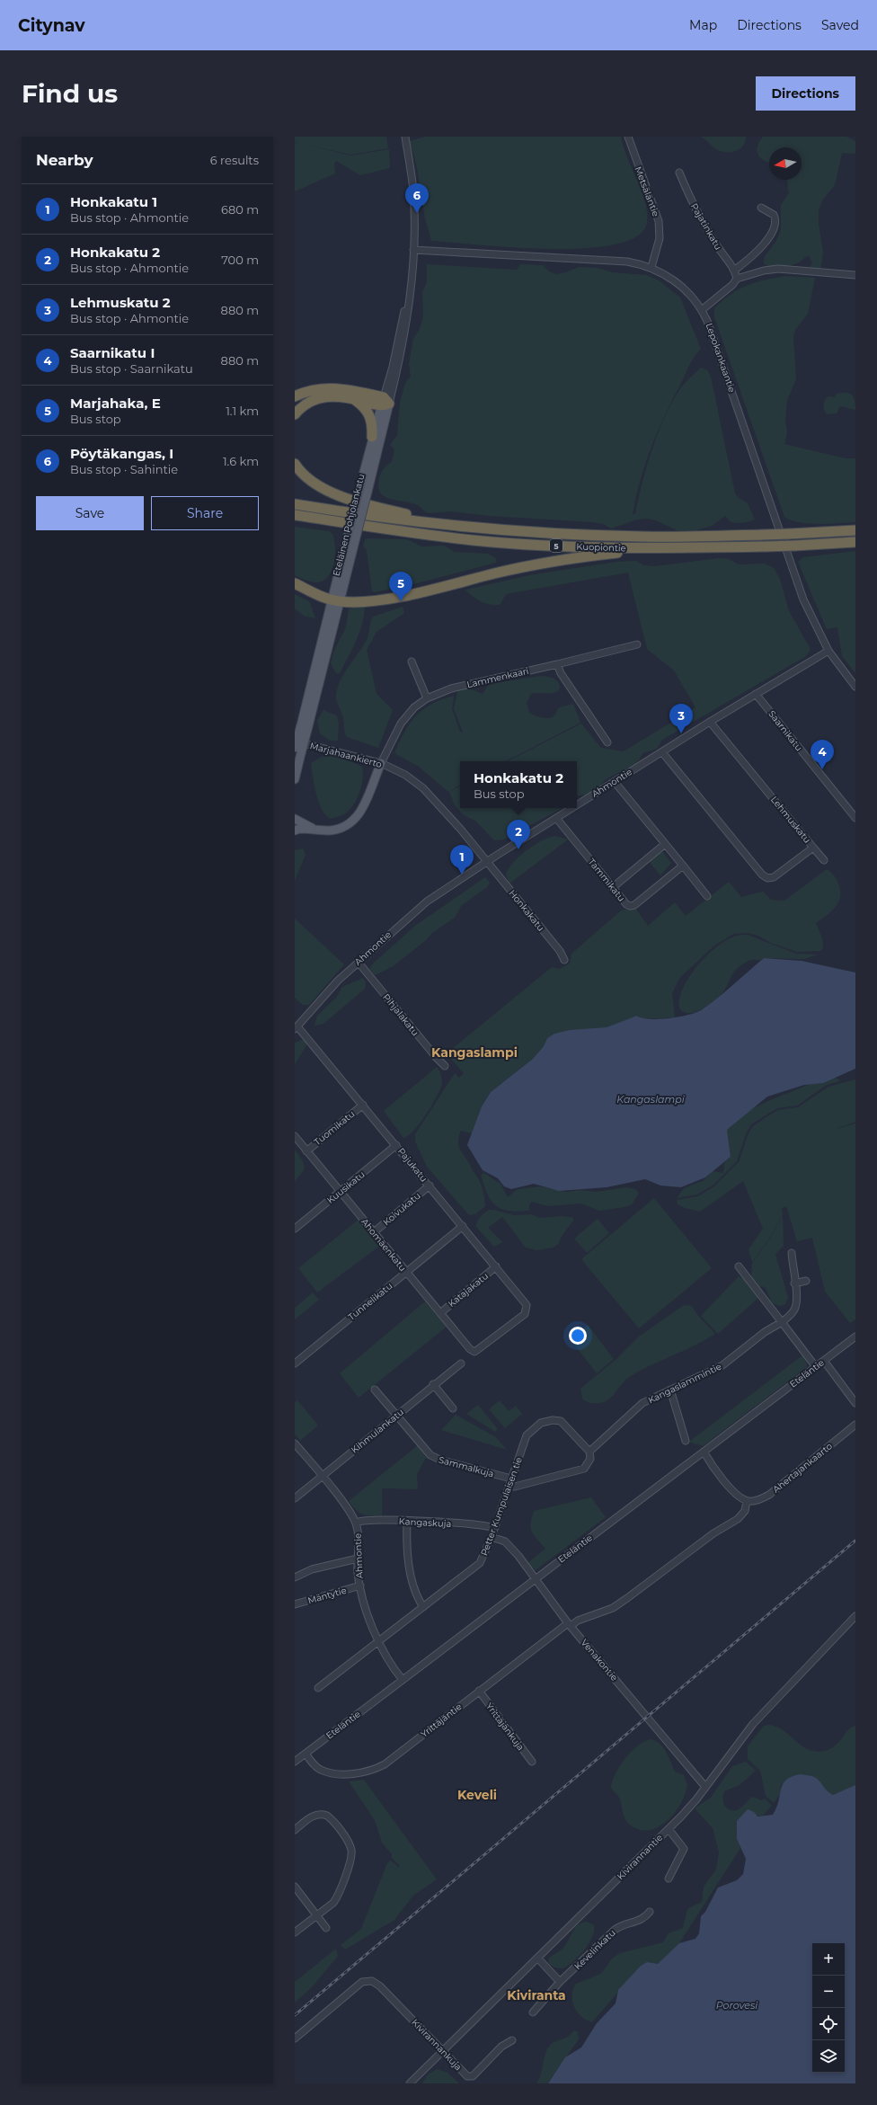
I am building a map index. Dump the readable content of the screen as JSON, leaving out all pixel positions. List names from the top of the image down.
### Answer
{
  "streets": {
    "highway": ["5", "Kuopiontie"],
    "main road": ["Eteläinen Pohjolankatu"],
    "street": [
      "Metsäläntie",
      "Pajatinkatu",
      "Lepokankaantie",
      "Lammenkaari",
      "Saarnikatu",
      "Marjahaankierto",
      "Ahmontie",
      "Lehmuskatu",
      "Tammikatu",
      "Honkakatu",
      "Pihjalakatu",
      "Tuomikatu",
      "Pajukatu",
      "Kuusikatu",
      "Koivukatu",
      "Ahomäenkatu",
      "Katajakatu",
      "Tunnelikatu",
      "Eteläntie",
      "Kangaslammintie",
      "Kihmulankatu",
      "Sammalkuja",
      "Ahertajankaarto",
      "Petter Kumpulaisen tie",
      "Kangaskuja",
      "Mäntytie",
      "Venakontie",
      "Yrittäjäntie",
      "Yrittäjänkuja",
      "Kivirannantie",
      "Kevelinkatu",
      "Kivirannankuja"
    ]
  },
  "crossings": [
    ["Metsäläntie", "Lepokankaantie"],
    ["Lepokankaantie", "Eteläinen Pohjolankatu"],
    ["Lepokankaantie", "Ahmontie"],
    ["Lammenkaari", "Marjahaankierto"],
    ["Saarnikatu", "Ahmontie"],
    ["Marjahaankierto", "Ahmontie"],
    ["Marjahaankierto", "Honkakatu"],
    ["Ahmontie", "Lehmuskatu"],
    ["Ahmontie", "Tammikatu"],
    ["Ahmontie", "Honkakatu"],
    ["Ahmontie", "Pihjalakatu"],
    ["Ahmontie", "Pajukatu"],
    ["Ahmontie", "Eteläntie"],
    ["Ahmontie", "Kihmulankatu"],
    ["Ahmontie", "Petter Kumpulaisen tie"],
    ["Ahmontie", "Kangaskuja"],
    ["Ahmontie", "Mäntytie"],
    ["Tuomikatu", "Pajukatu"],
    ["Tuomikatu", "Ahomäenkatu"],
    ["Pajukatu", "Kuusikatu"],
    ["Pajukatu", "Koivukatu"],
    ["Pajukatu", "Ahomäenkatu"],
    ["Pajukatu", "Katajakatu"],
    ["Pajukatu", "Tunnelikatu"],
    ["Kuusikatu", "Ahomäenkatu"],
    ["Koivukatu", "Ahomäenkatu"],
    ["Ahomäenkatu", "Katajakatu"],
    ["Ahomäenkatu", "Tunnelikatu"],
    ["Eteläntie", "Venakontie"],
    ["Eteläntie", "Yrittäjäntie"],
    ["Kangaslammintie", "Petter Kumpulaisen tie"],
    ["Kihmulankatu", "Sammalkuja"],
    ["Sammalkuja", "Petter Kumpulaisen tie"],
    ["Ahertajankaarto", "Yrittäjäntie"],
    ["Petter Kumpulaisen tie", "Kangaskuja"],
    ["Petter Kumpulaisen tie", "Venakontie"],
    ["Venakontie", "Yrittäjäntie"],
    ["Venakontie", "Kivirannantie"],
    ["Yrittäjäntie", "Yrittäjänkuja"],
    ["Kivirannantie", "Kivirannankuja"]
  ],
  "districts": ["Kangaslampi", "Keveli", "Kiviranta"],
  "water": ["Kangaslampi", "Porovesi"],
  "north": "left",
  "page": {
    "header": "Citynav",
    "nav": ["Map", "Directions", "Saved"],
    "buttons": [
      "Directions",
      ["Save", "Share"]
    ],
    "title": "Find us",
    "heading": ["Nearby", "6 results"],
    "list": [
      {
        "mark": "1",
        "name": "Honkakatu 1",
        "note": "Bus stop · Ahmontie",
        "value": "680 m"
      },
      {
        "mark": "2",
        "name": "Honkakatu 2",
        "note": "Bus stop · Ahmontie",
        "value": "700 m"
      },
      {
        "mark": "3",
        "name": "Lehmuskatu 2",
        "note": "Bus stop · Ahmontie",
        "value": "880 m"
      },
      {
        "mark": "4",
        "name": "Saarnikatu I",
        "note": "Bus stop · Saarnikatu",
        "value": "880 m"
      },
      {
        "mark": "5",
        "name": "Marjahaka, E",
        "note": "Bus stop",
        "value": "1.1 km"
      },
      {
        "mark": "6",
        "name": "Pöytäkangas, I",
        "note": "Bus stop · Sahintie",
        "value": "1.6 km"
      }
    ],
    "pins": [
      "6",
      "5",
      "3",
      "4",
      "2",
      "1"
    ],
    "popup": ["Honkakatu 2", "Bus stop"],
    "map_buttons": ["+", "−"]
  }
}
